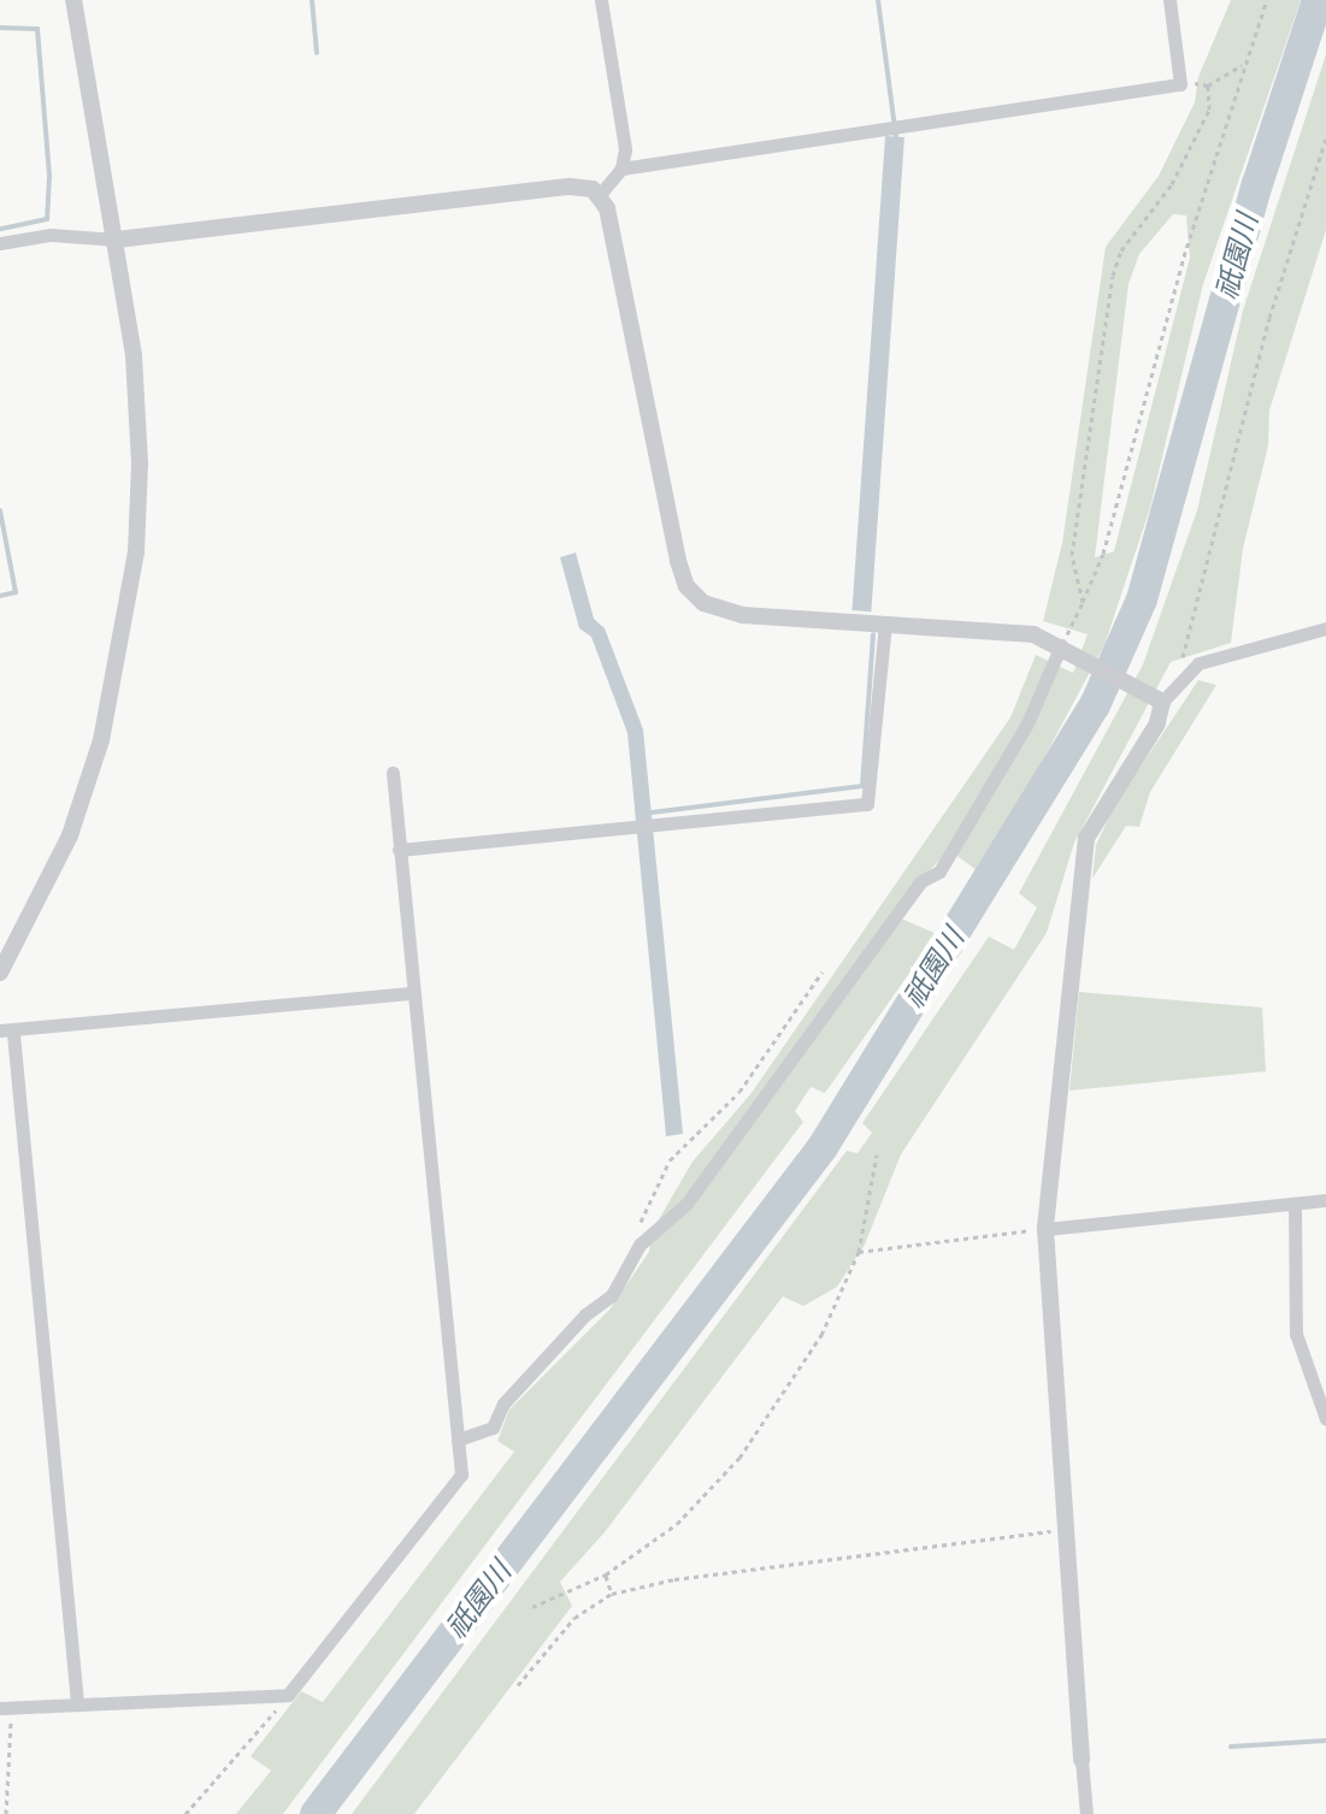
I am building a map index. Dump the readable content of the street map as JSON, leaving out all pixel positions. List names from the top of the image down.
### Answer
{
  "water": ["祇園川"]
}
